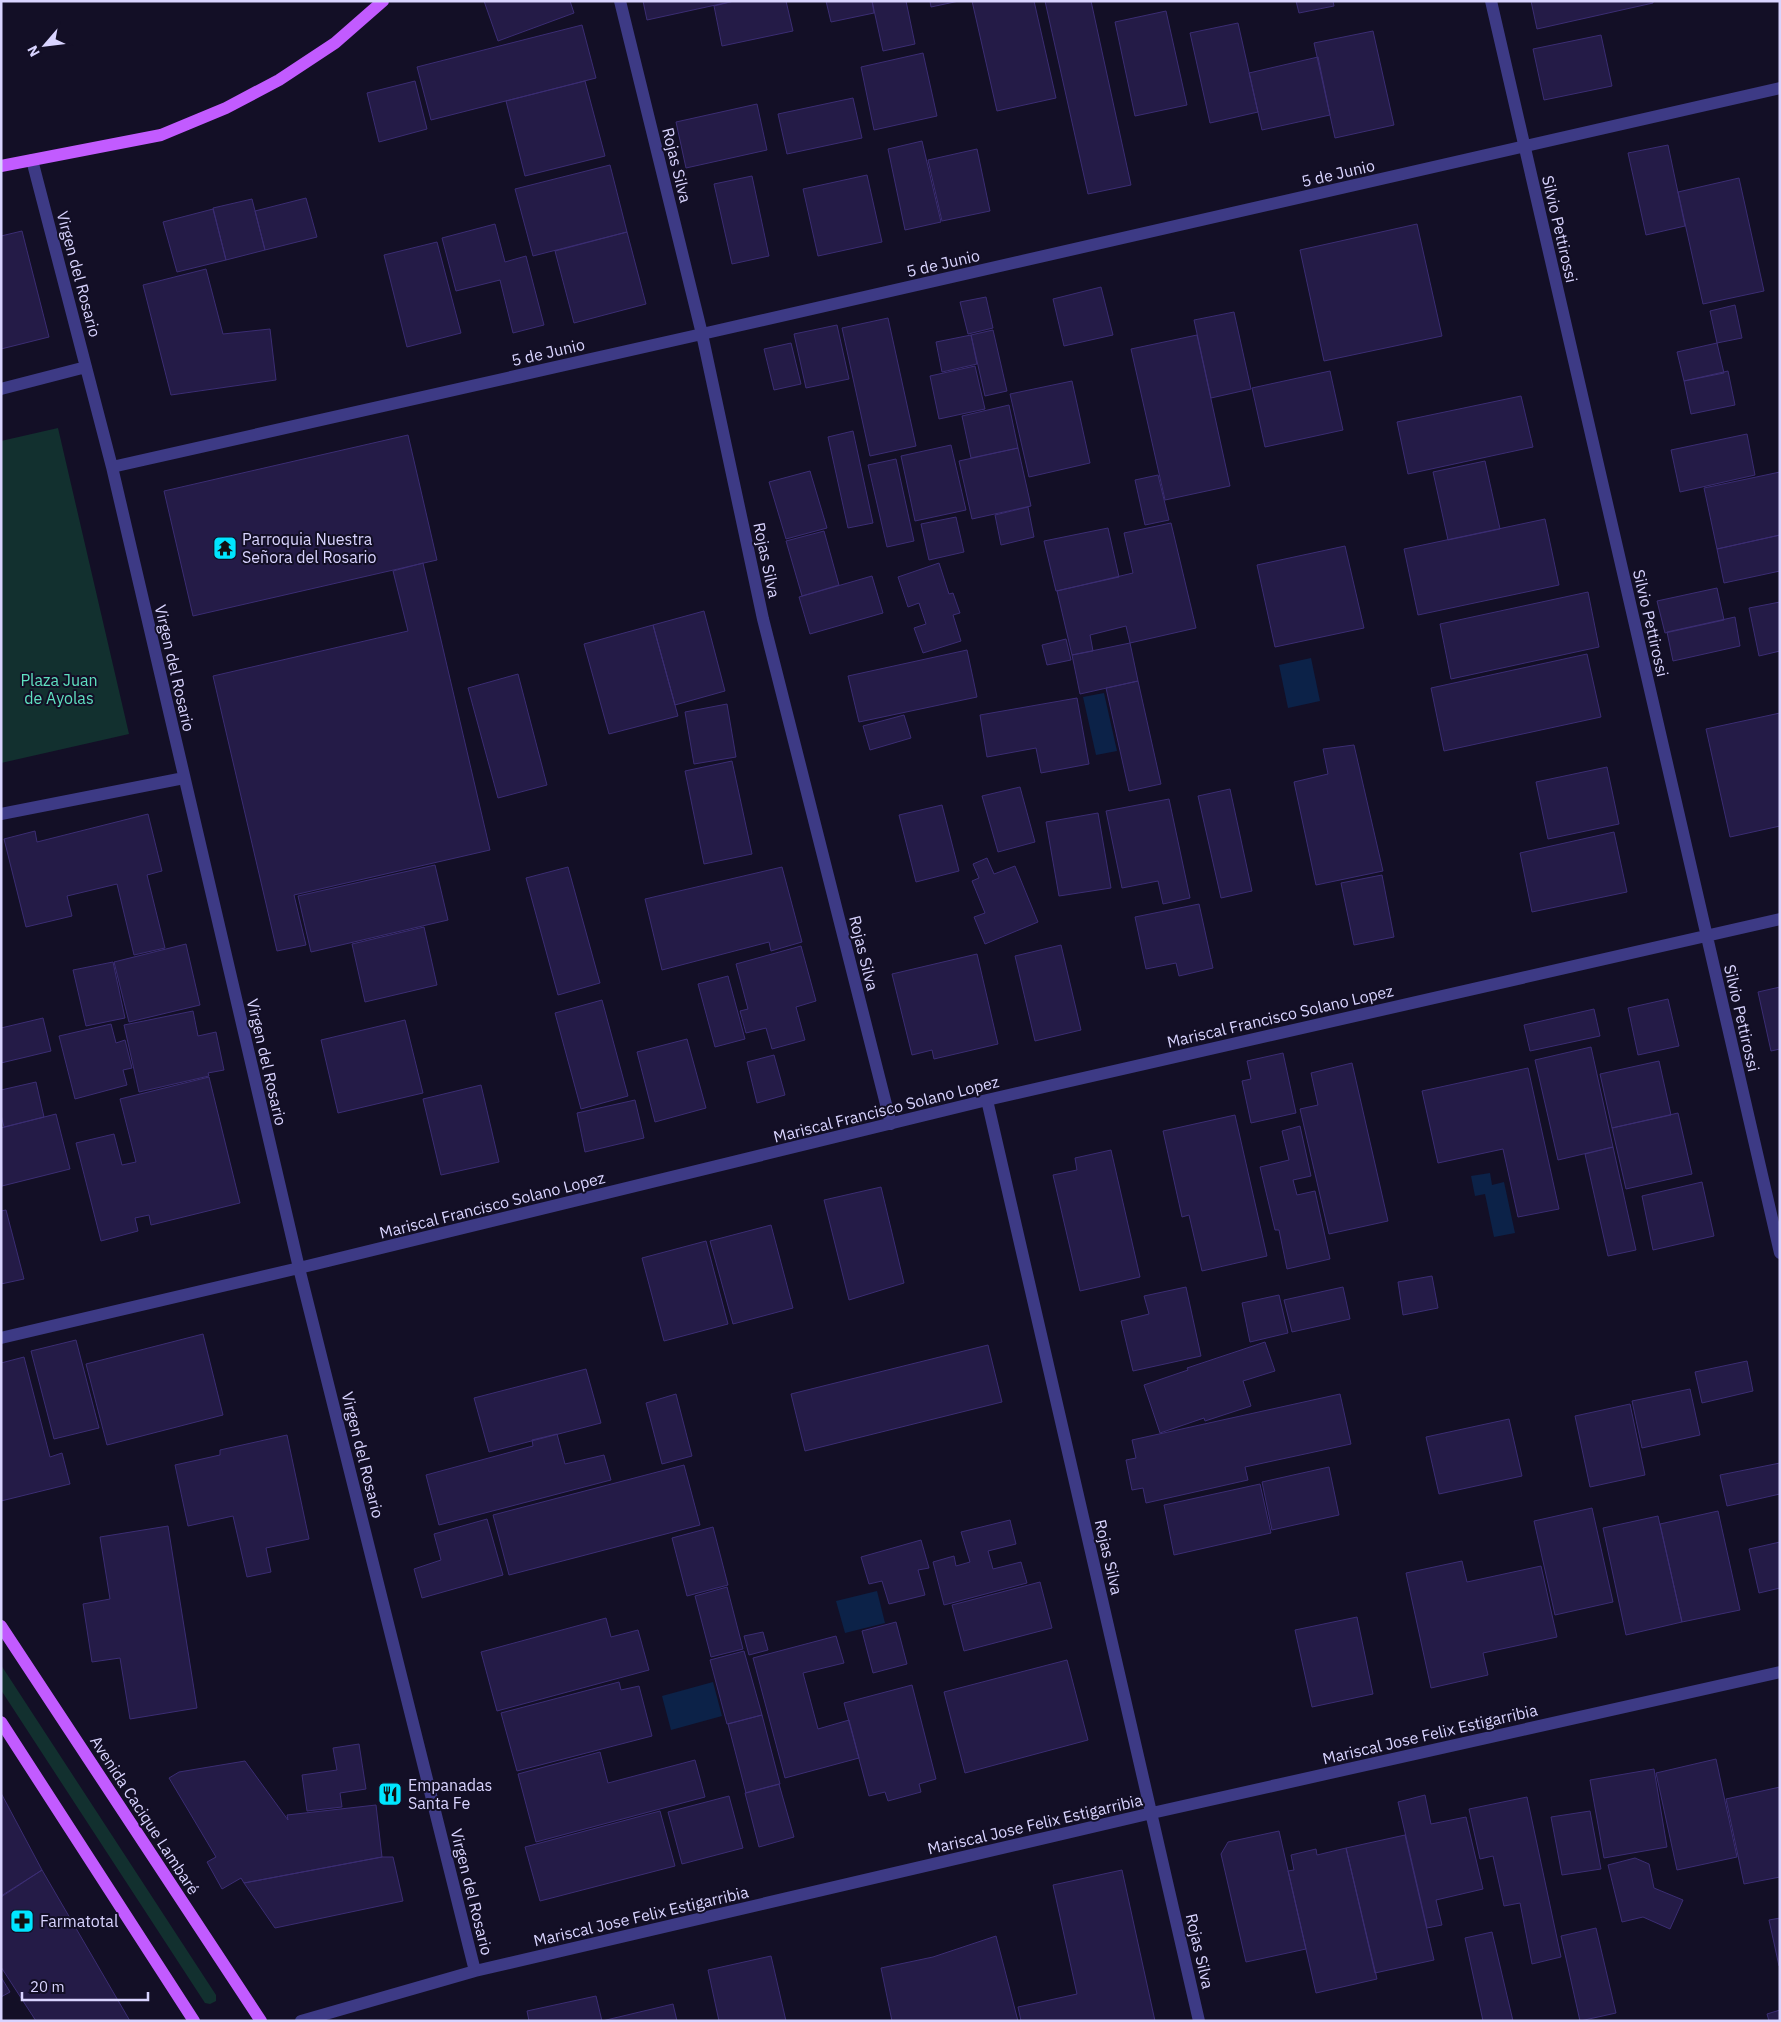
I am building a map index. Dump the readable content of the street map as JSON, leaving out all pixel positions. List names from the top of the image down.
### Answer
{
  "streets": {
    "main road": ["Avenida Cacique Lambaré"],
    "street": [
      "Rojas Silva",
      "5 de Junio",
      "Silvio Pettirossi",
      "Virgen del Rosario",
      "Mariscal Francisco Solano Lopez",
      "Mariscal Jose Felix Estigarribia"
    ]
  },
  "crossings": [
    ["Rojas Silva", "5 de Junio"],
    ["Rojas Silva", "Mariscal Francisco Solano Lopez"],
    ["Rojas Silva", "Mariscal Jose Felix Estigarribia"],
    ["5 de Junio", "Silvio Pettirossi"],
    ["5 de Junio", "Virgen del Rosario"],
    ["Silvio Pettirossi", "Mariscal Francisco Solano Lopez"],
    ["Virgen del Rosario", "Mariscal Francisco Solano Lopez"],
    ["Virgen del Rosario", "Mariscal Jose Felix Estigarribia"]
  ],
  "parks": ["Plaza Juan de Ayolas"],
  "places": {
    "temple": ["Parroquia Nuestra Señora del Rosario"],
    "restaurant": ["Empanadas Santa Fe"],
    "pharmacy": ["Farmatotal"]
  },
  "scale_bar": "20 m",
  "north": "bottom left"
}
